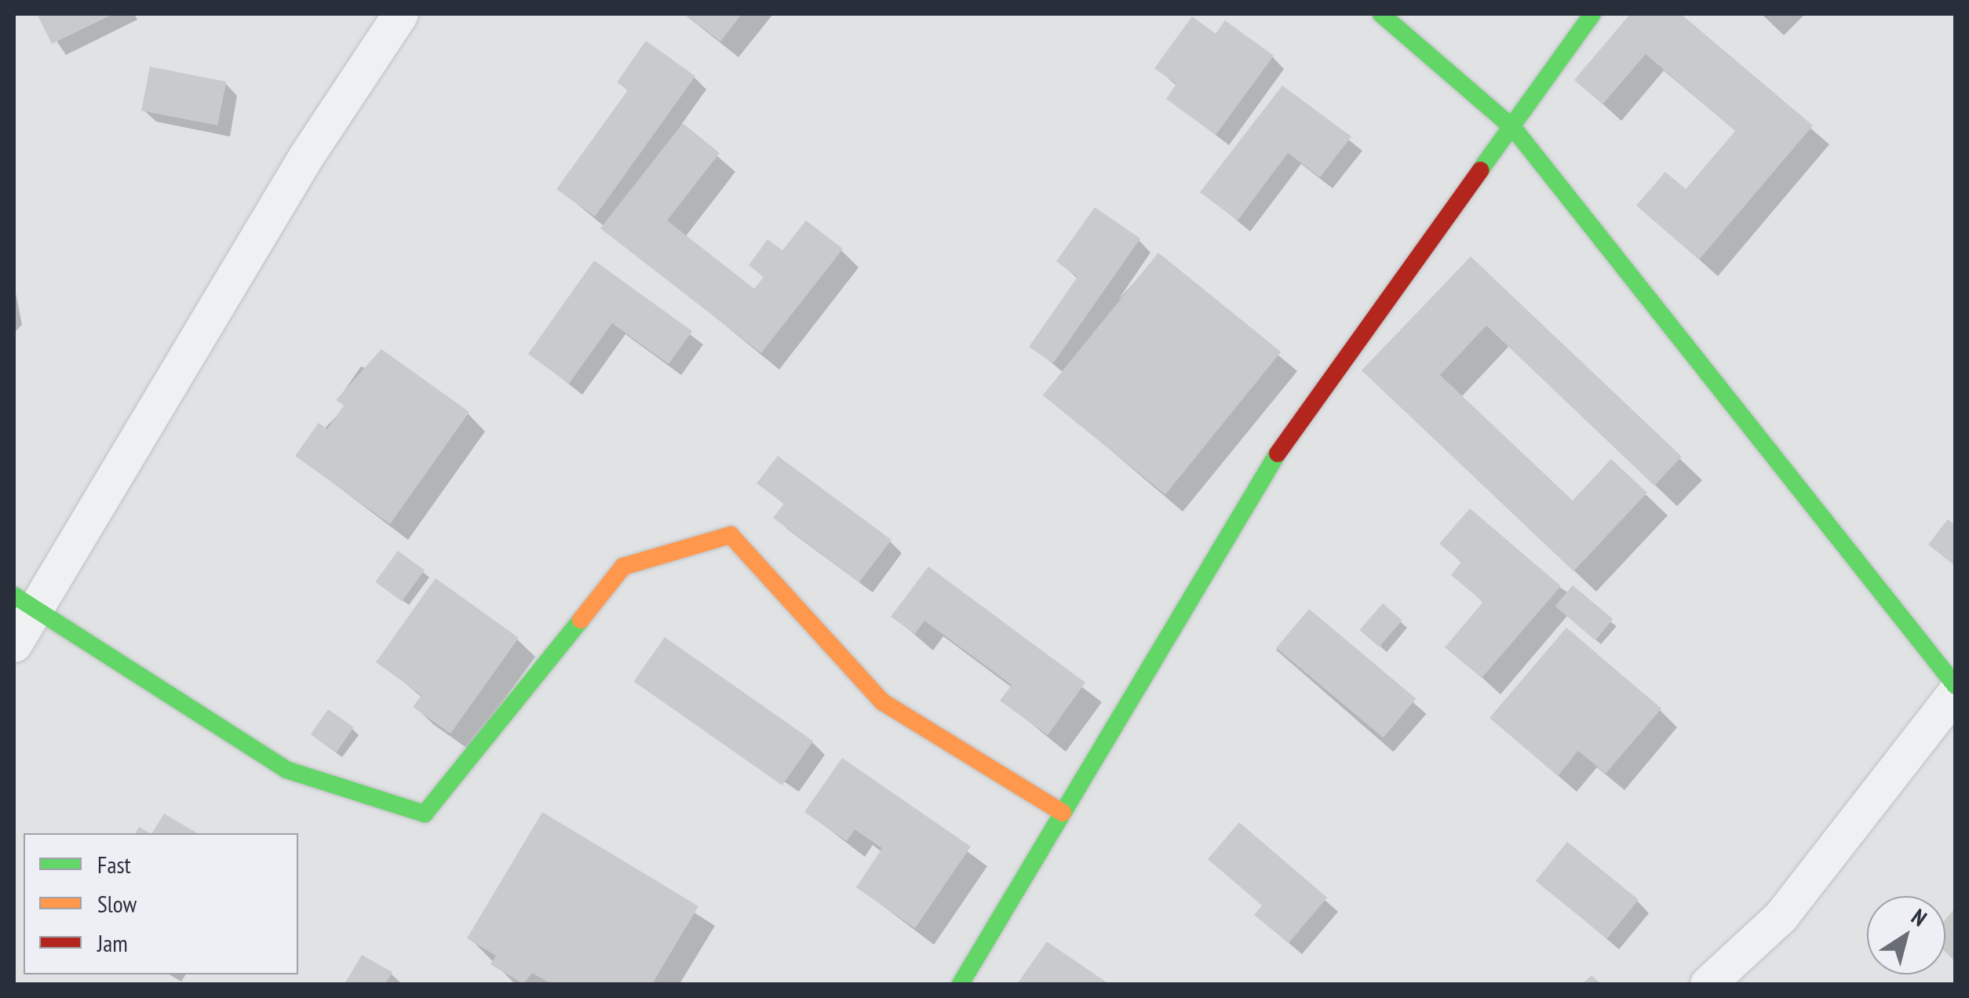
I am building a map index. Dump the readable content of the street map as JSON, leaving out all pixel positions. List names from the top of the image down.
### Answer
{
  "legend": ["Fast", "Slow", "Jam"],
  "north": "top right"
}
